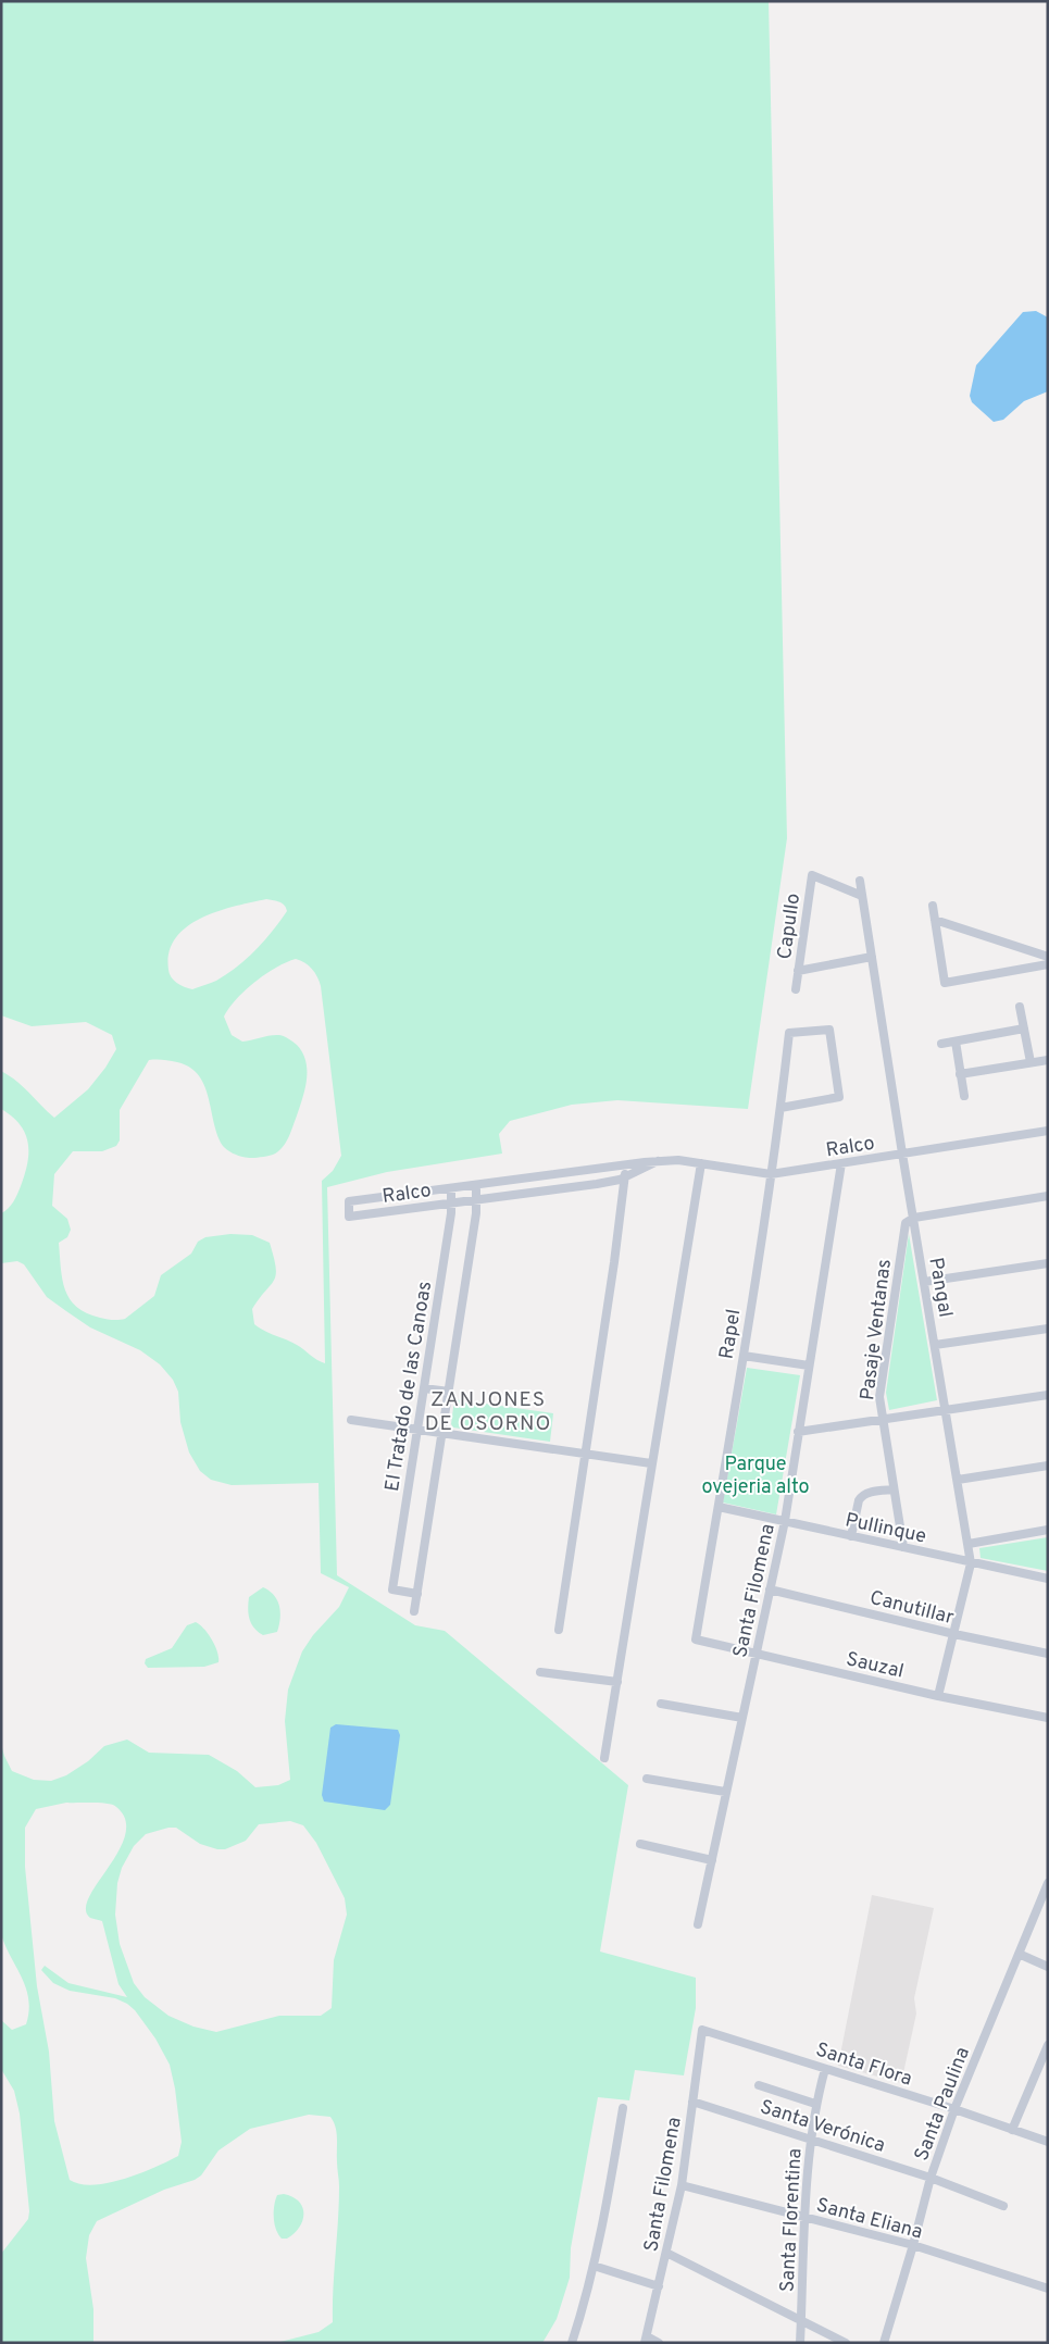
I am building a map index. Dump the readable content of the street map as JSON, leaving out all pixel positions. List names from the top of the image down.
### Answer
{
  "streets": {
    "street": [
      "Capullo",
      "Ralco",
      "Pangal",
      "Pasaje Ventanas",
      "Rapel",
      "El Tratado de las Canoas",
      "Pullinque",
      "Santa Filomena",
      "Canutillar",
      "Sauzal",
      "Santa Flora",
      "Santa Paulina",
      "Santa Verónica",
      "Santa Eliana",
      "Santa Florentina"
    ]
  },
  "crossings": [
    ["Capullo", "Pangal"],
    ["Ralco", "Pangal"],
    ["Ralco", "Rapel"],
    ["Ralco", "El Tratado de las Canoas"],
    ["Ralco", "Santa Filomena"],
    ["Pangal", "Pasaje Ventanas"],
    ["Pangal", "Pullinque"],
    ["Pangal", "Canutillar"],
    ["Pangal", "Sauzal"],
    ["Pasaje Ventanas", "Pullinque"],
    ["Rapel", "Pullinque"],
    ["Rapel", "Sauzal"],
    ["Pullinque", "Santa Filomena"],
    ["Santa Filomena", "Canutillar"],
    ["Santa Filomena", "Sauzal"],
    ["Santa Filomena", "Santa Flora"],
    ["Santa Filomena", "Santa Verónica"],
    ["Santa Filomena", "Santa Eliana"],
    ["Santa Flora", "Santa Paulina"],
    ["Santa Flora", "Santa Florentina"],
    ["Santa Paulina", "Santa Verónica"],
    ["Santa Paulina", "Santa Eliana"],
    ["Santa Verónica", "Santa Florentina"],
    ["Santa Eliana", "Santa Florentina"]
  ],
  "districts": ["ZANJONES DE OSORNO"],
  "parks": ["Parque ovejeria alto"]
}
